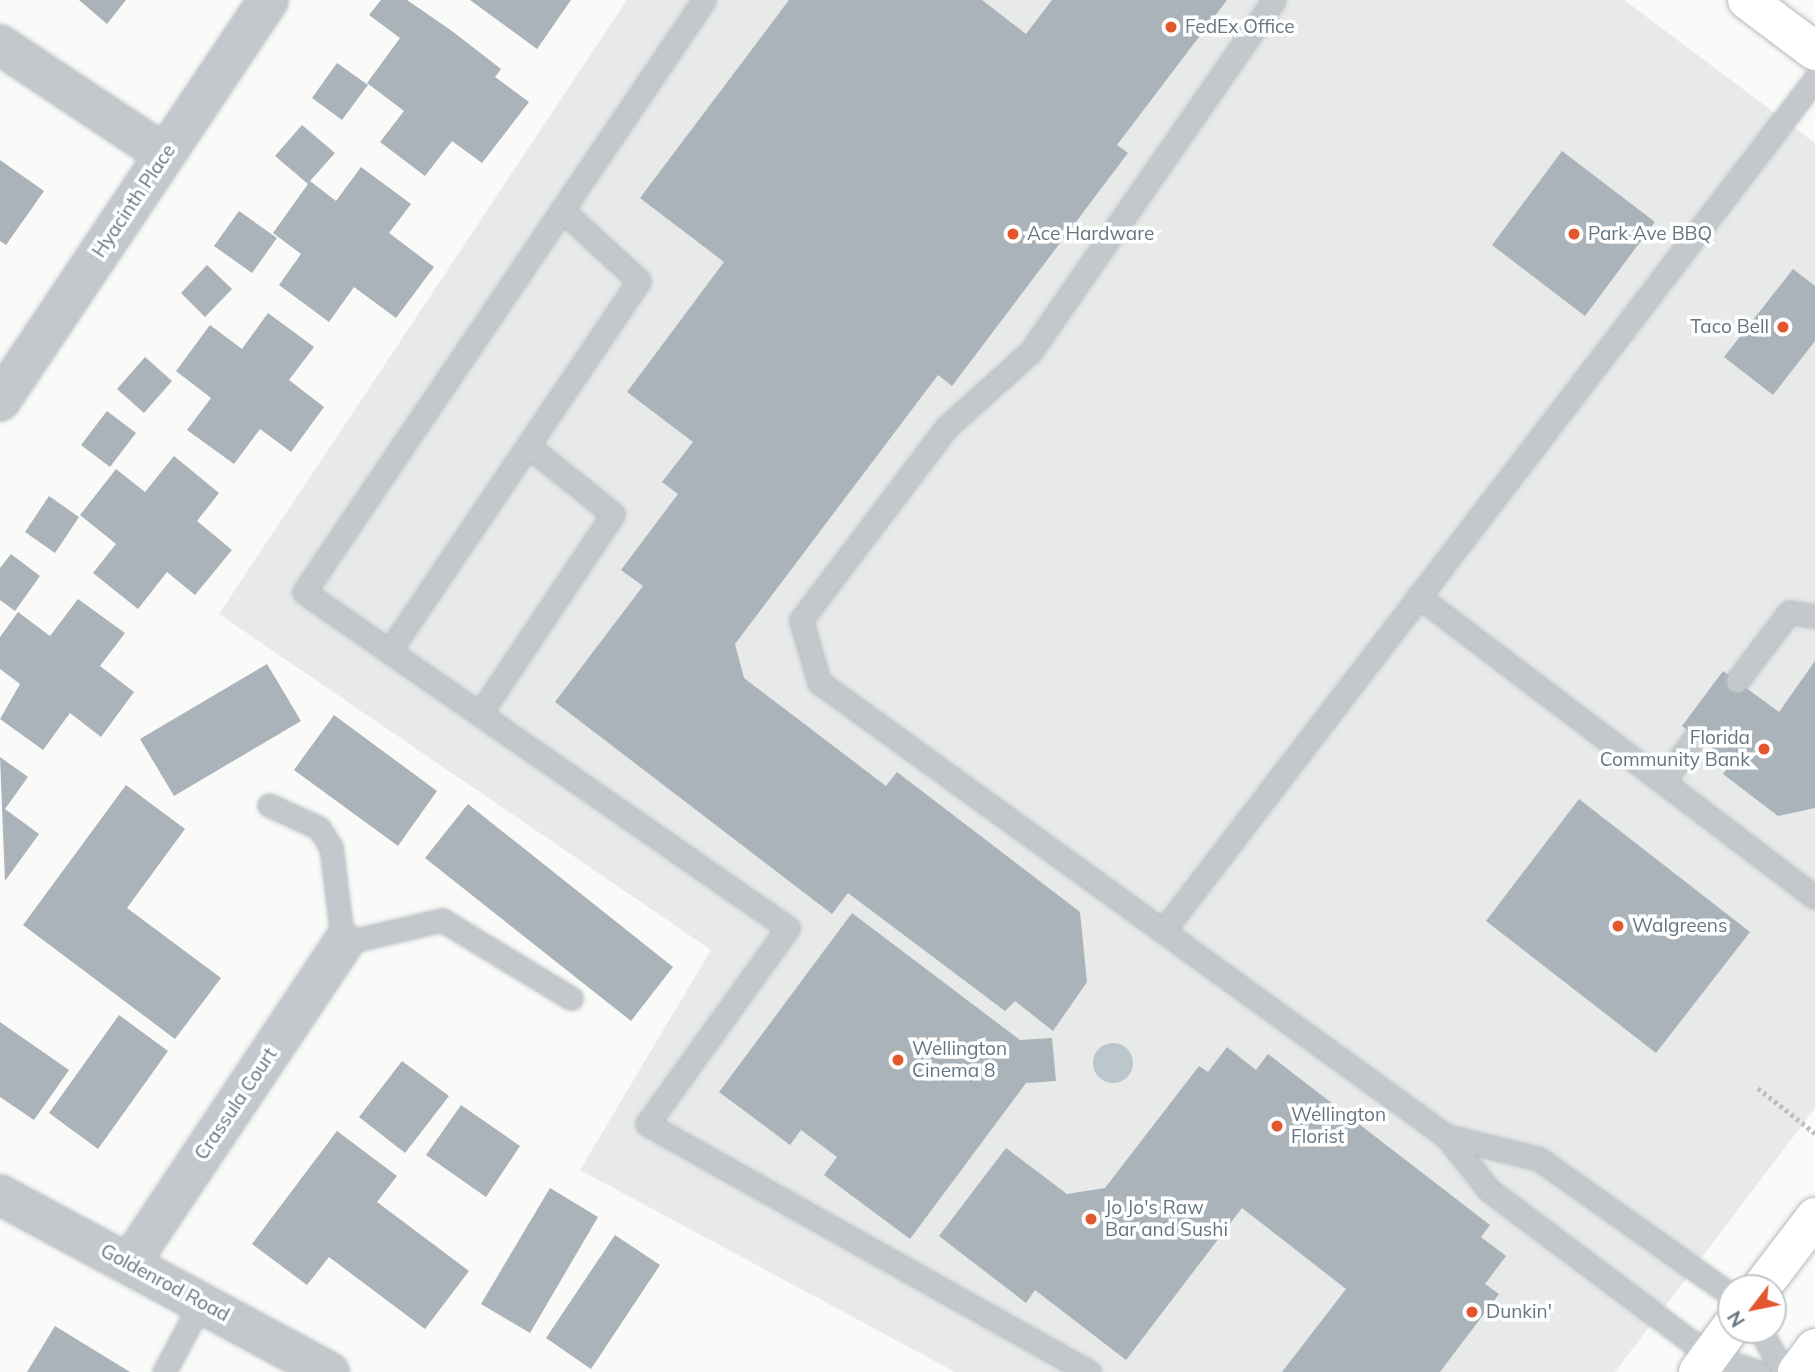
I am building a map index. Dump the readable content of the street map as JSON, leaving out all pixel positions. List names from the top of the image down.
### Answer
{
  "streets": {
    "street": ["Hyacinth Place", "Crassula Court", "Goldenrod Road"]
  },
  "crossings": [
    ["Crassula Court", "Goldenrod Road"]
  ],
  "places": [
    "FedEx Office",
    "Ace Hardware",
    "Park Ave BBQ",
    "Taco Bell",
    "Florida Community Bank",
    "Walgreens",
    "Wellington Cinema 8",
    "Wellington Florist",
    "Jo Jo's Raw Bar and Sushi",
    "Dunkin'"
  ],
  "north": "bottom left"
}
